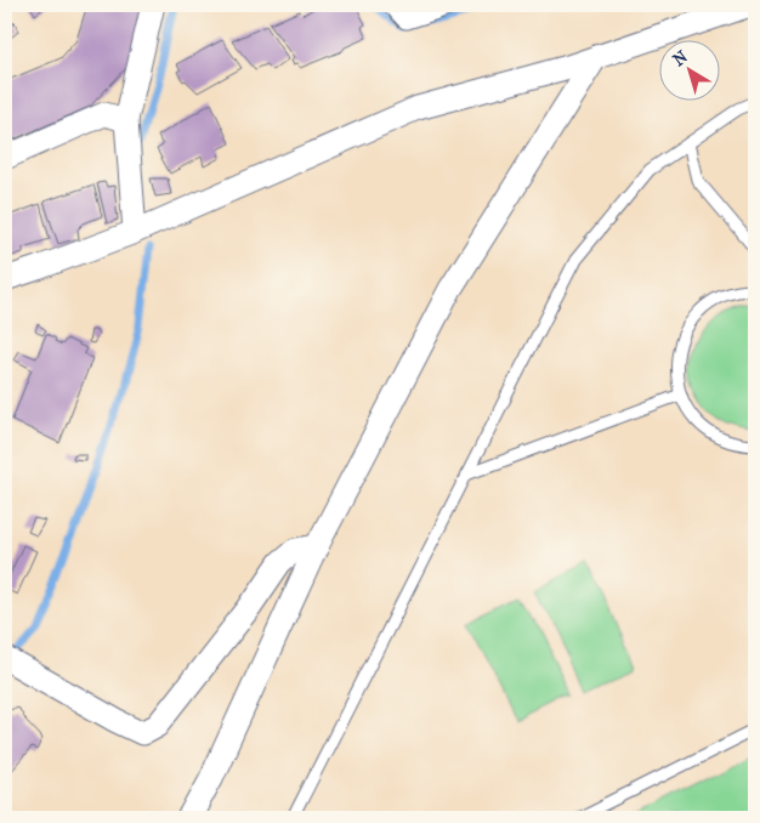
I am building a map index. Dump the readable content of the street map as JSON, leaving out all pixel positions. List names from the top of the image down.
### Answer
{
  "north": "top left"
}
